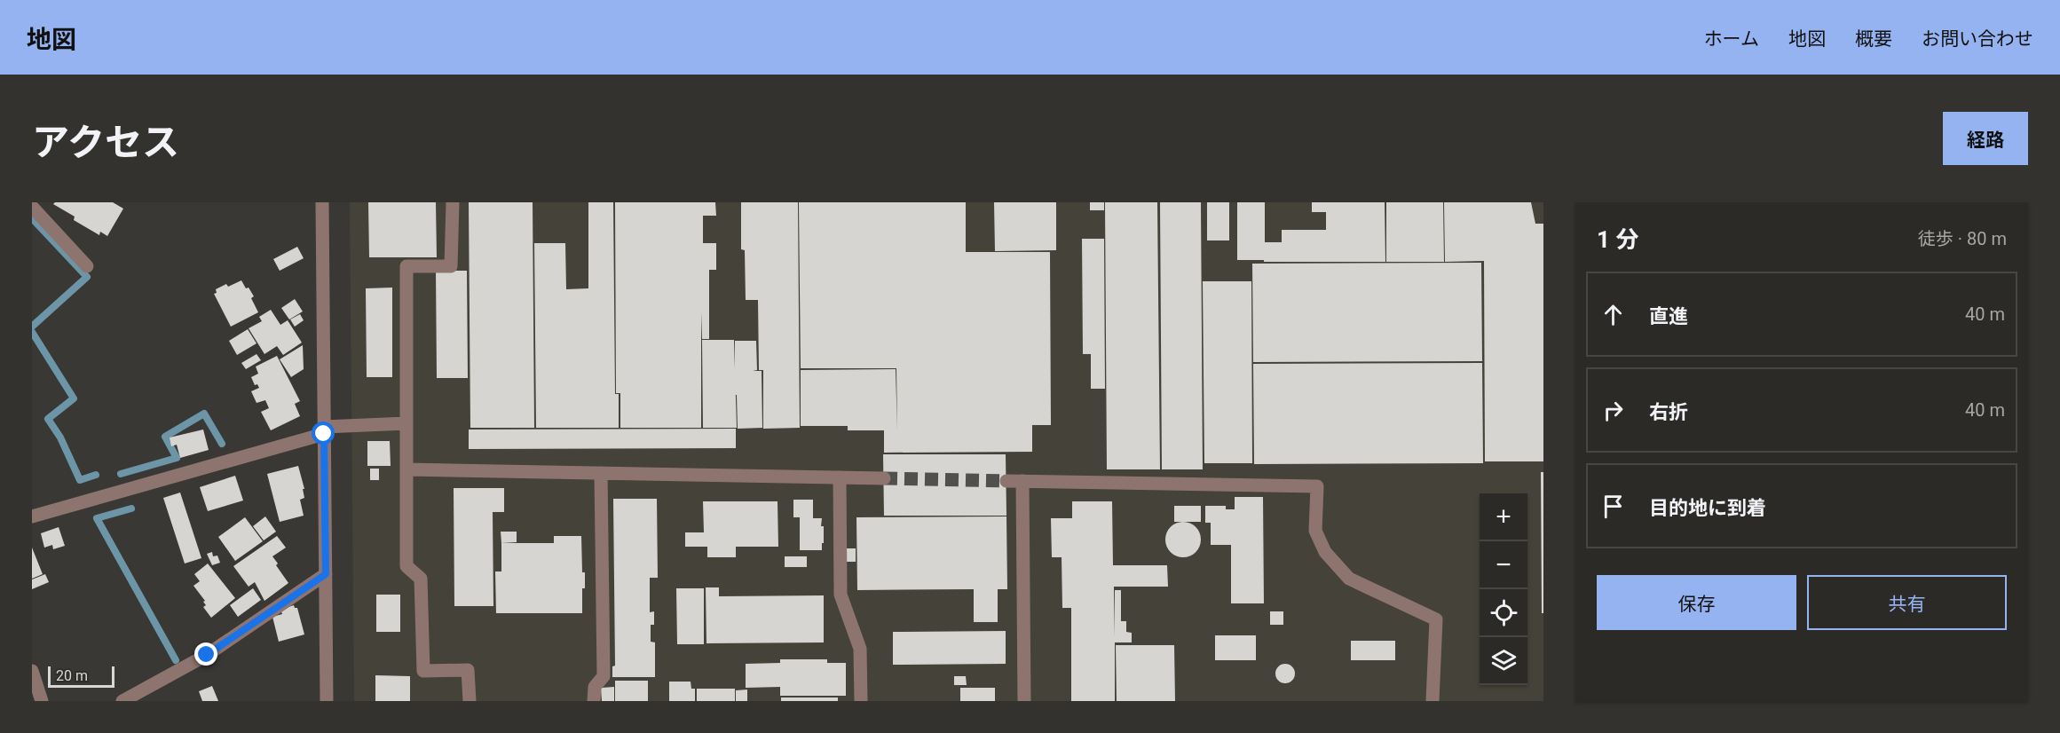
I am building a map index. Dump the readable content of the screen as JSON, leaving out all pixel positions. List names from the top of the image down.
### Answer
{
  "scale_bar": "20 m",
  "page": {
    "header": "地図",
    "nav": [
      "ホーム",
      "地図",
      "概要",
      "お問い合わせ"
    ],
    "title": "アクセス",
    "buttons": [
      "経路",
      ["保存", "共有"]
    ],
    "heading": ["1 分", "徒歩 · 80 m"],
    "list": [
      ["直進", "40 m"],
      ["右折", "40 m"],
      "目的地に到着"
    ],
    "map_buttons": ["+", "−"],
    "scale": "20 m"
  }
}
